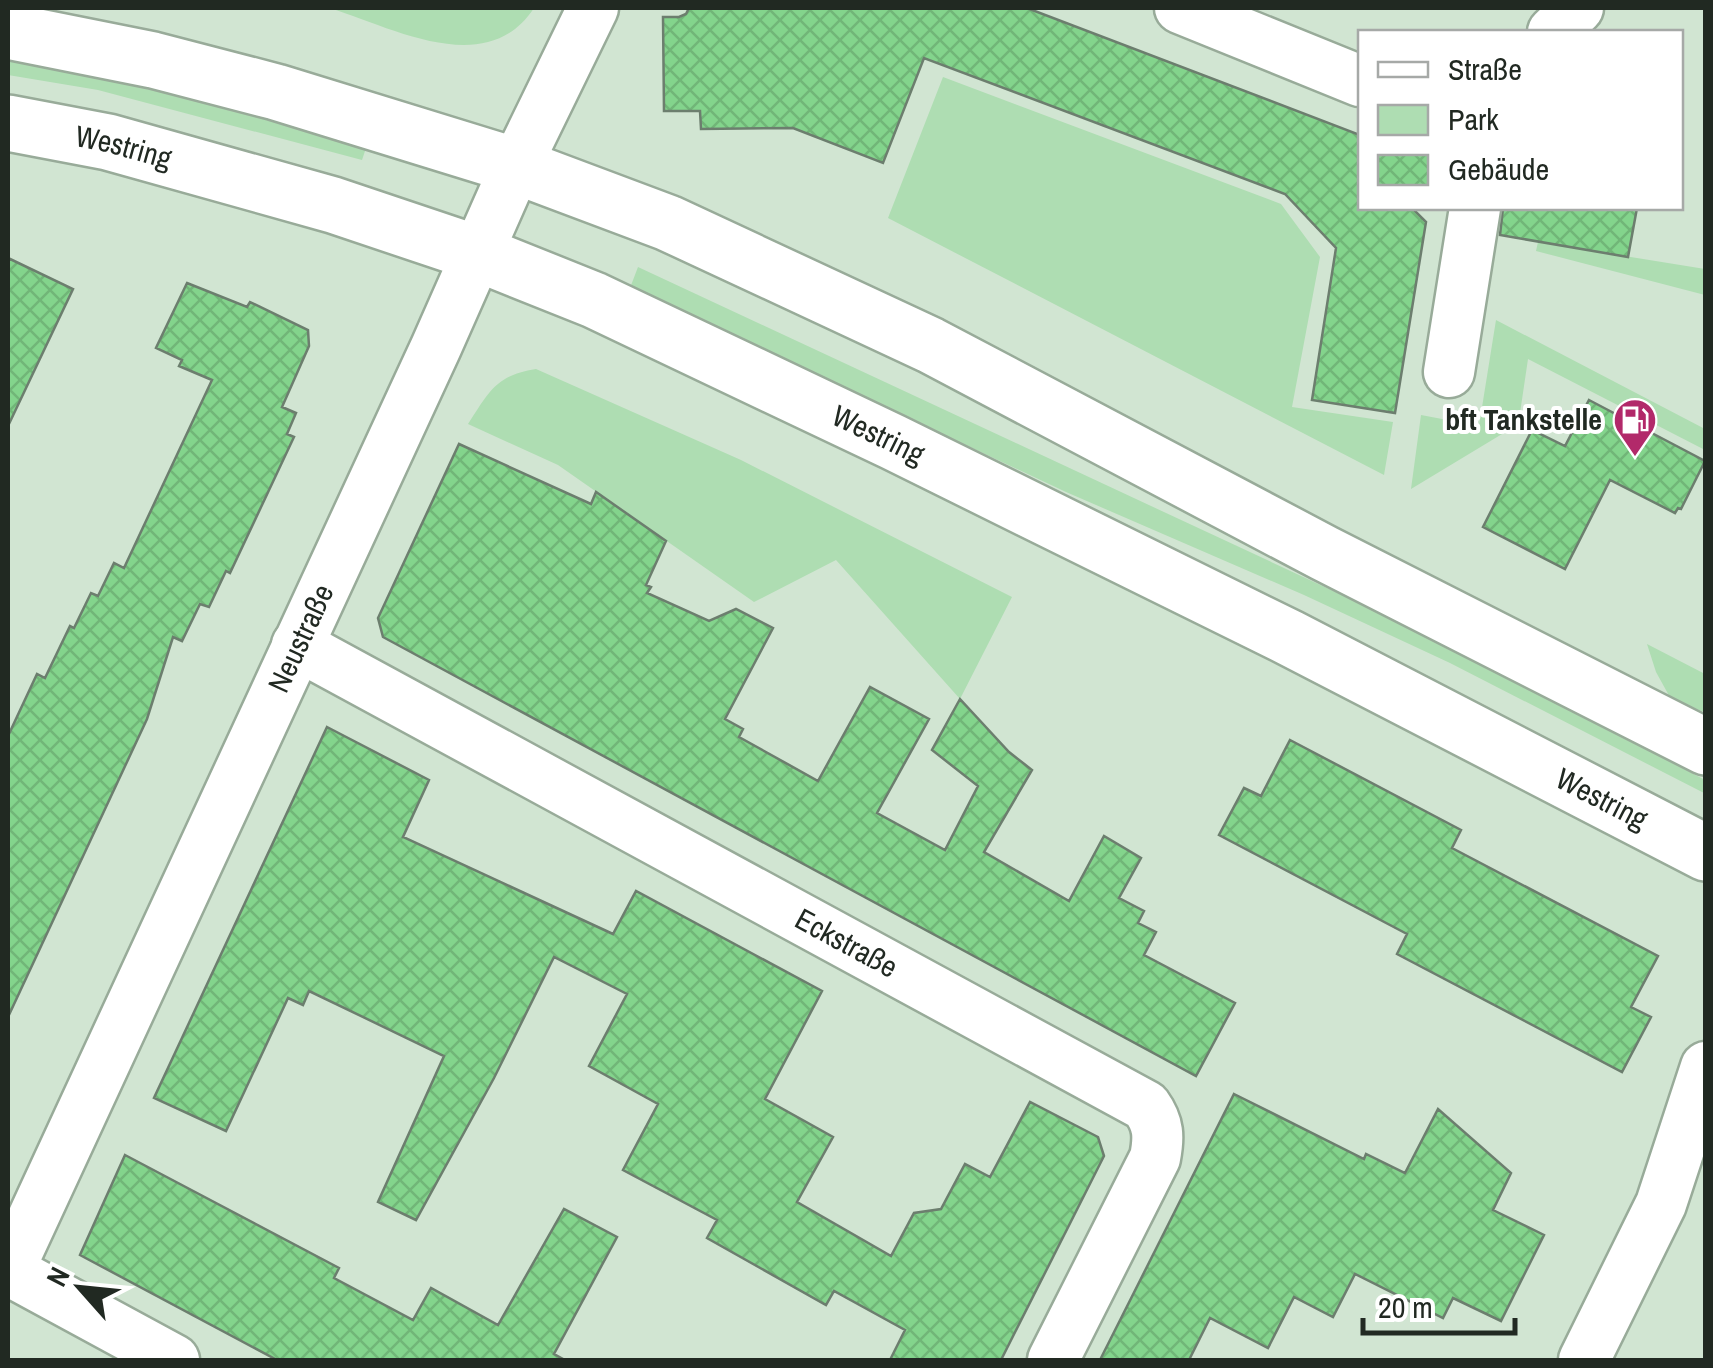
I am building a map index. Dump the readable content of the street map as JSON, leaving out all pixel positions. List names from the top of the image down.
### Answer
{
  "streets": {
    "main road": ["Westring"],
    "street": ["Neustraße", "Eckstraße"]
  },
  "crossings": [
    ["Westring", "Neustraße"],
    ["Neustraße", "Eckstraße"]
  ],
  "places": {
    "fuel station": ["bft Tankstelle"]
  },
  "legend": ["Straße", "Park", "Gebäude"],
  "scale_bar": "20 m",
  "north": "top left"
}
